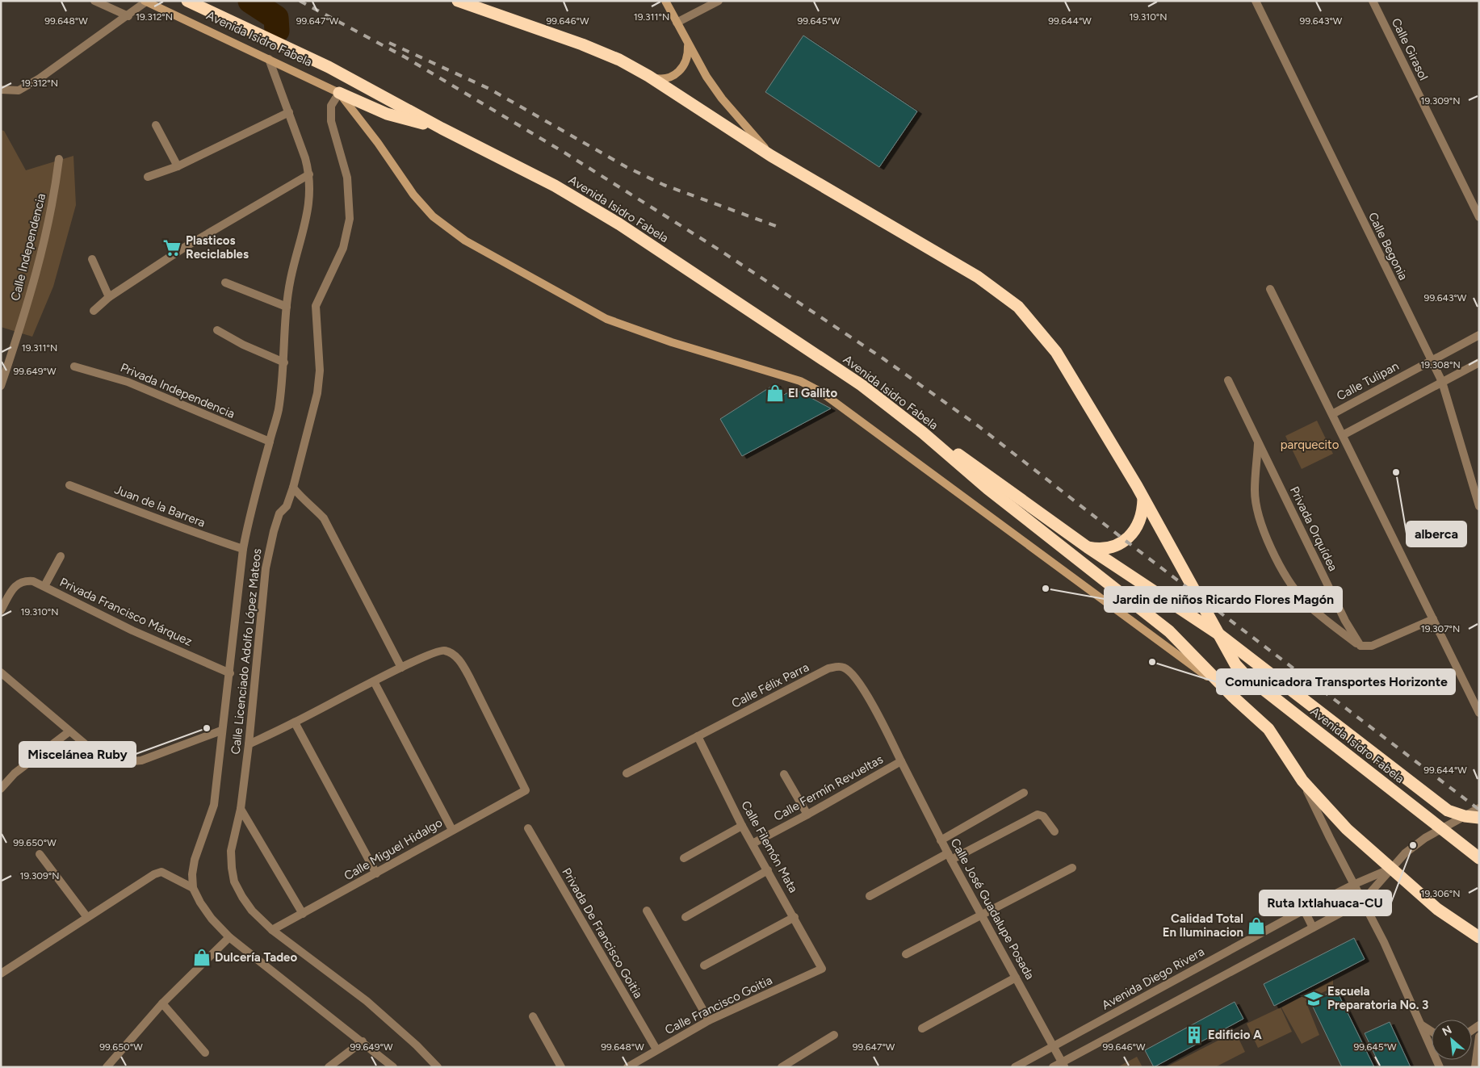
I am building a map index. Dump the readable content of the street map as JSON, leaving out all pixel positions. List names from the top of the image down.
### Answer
{
  "streets": {
    "highway": ["Avenida Isidro Fabela"],
    "street": [
      "Calle Girasol",
      "Calle Begonia",
      "Calle Independencia",
      "Calle Tulipan",
      "Privada Independencia",
      "Juan de la Barrera",
      "Privada Orquídea",
      "Privada Francisco Márquez",
      "Calle Licenciado Adolfo López Mateos",
      "Calle Félix Parra",
      "Calle Fermín Revueltas",
      "Calle Filemón Mata",
      "Calle Miguel Hidalgo",
      "Calle José Guadalupe Posada",
      "Privada De Francisco Goitia",
      "Avenida Diego Rivera",
      "Calle Francisco Goitia"
    ]
  },
  "crossings": [
    ["Avenida Isidro Fabela", "Calle Licenciado Adolfo López Mateos"],
    ["Avenida Isidro Fabela", "Avenida Diego Rivera"],
    ["Calle Begonia", "Calle Tulipan"],
    ["Privada Independencia", "Calle Licenciado Adolfo López Mateos"],
    ["Juan de la Barrera", "Calle Licenciado Adolfo López Mateos"],
    ["Privada Francisco Márquez", "Calle Licenciado Adolfo López Mateos"],
    ["Calle Licenciado Adolfo López Mateos", "Calle Miguel Hidalgo"],
    ["Calle Félix Parra", "Calle Fermín Revueltas"],
    ["Calle Félix Parra", "Calle Filemón Mata"],
    ["Calle Fermín Revueltas", "Calle Filemón Mata"],
    ["Calle Fermín Revueltas", "Calle José Guadalupe Posada"],
    ["Calle Filemón Mata", "Calle Francisco Goitia"],
    ["Calle José Guadalupe Posada", "Avenida Diego Rivera"],
    ["Privada De Francisco Goitia", "Calle Francisco Goitia"]
  ],
  "parks": ["parquecito"],
  "places": {
    "supermarket": ["Plasticos Reciclables"],
    "shop": ["El Gallito", "Calidad Total En Iluminacion", "Dulcería Tadeo"],
    "other": [
      "alberca",
      "Jardin de niños Ricardo Flores Magón",
      "Comunicadora Transportes Horizonte",
      "Miscelánea Ruby",
      "Ruta Ixtlahuaca-CU"
    ],
    "school or university": ["Escuela Preparatoria No. 3"],
    "building": ["Edificio A"]
  },
  "north": "top left",
  "coordinates": [
    "19.312°N",
    "19.311°N",
    "19.310°N",
    "99.648°W",
    "99.647°W",
    "99.646°W",
    "99.645°W",
    "99.644°W",
    "99.643°W",
    "19.309°N",
    "19.308°N",
    "99.649°W",
    "19.307°N",
    "99.650°W",
    "19.306°N"
  ]
}
